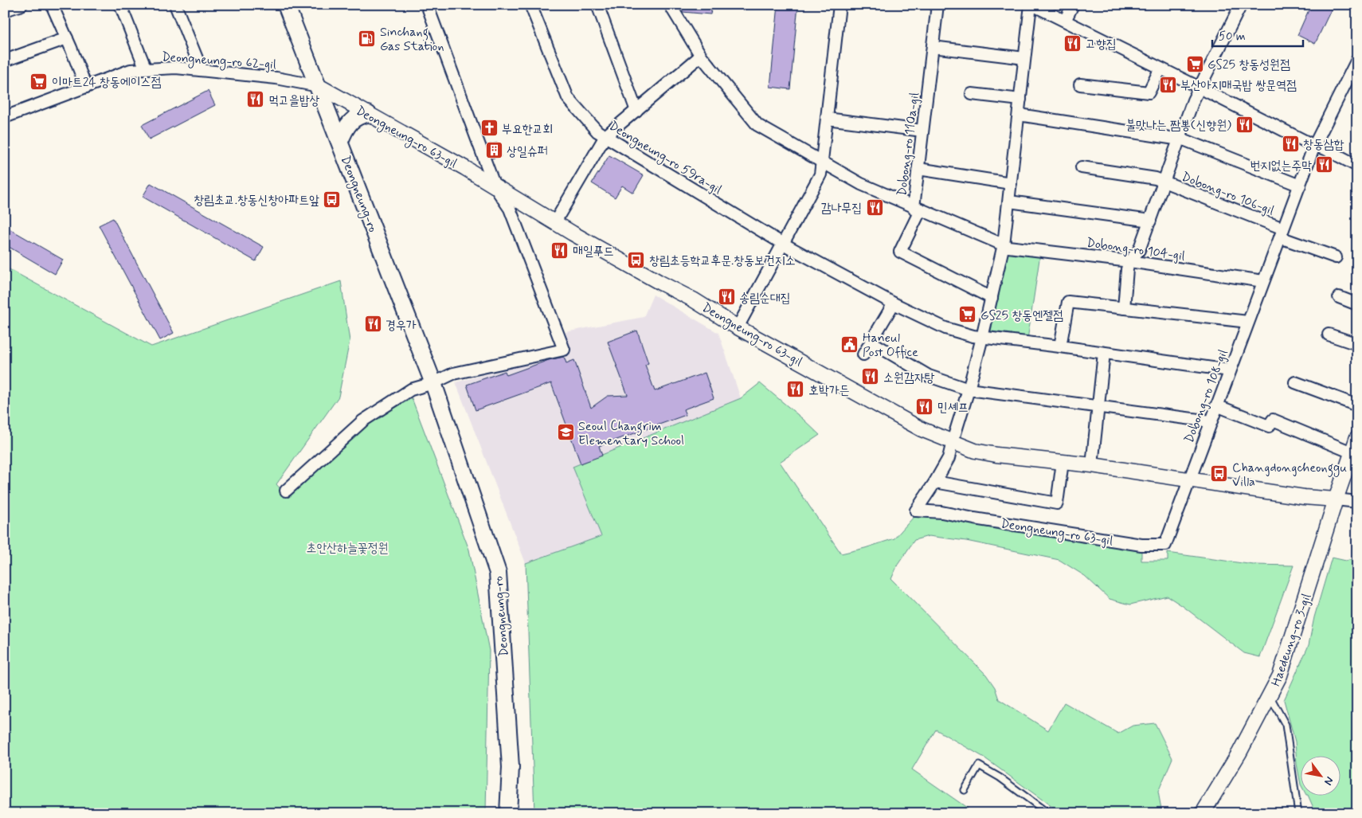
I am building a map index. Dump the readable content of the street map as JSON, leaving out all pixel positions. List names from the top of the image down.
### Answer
{
  "streets": {
    "main road": ["Deongneung-ro"],
    "street": [
      "Deongneung-ro 62-gil",
      "Deongneung-ro 63-gil",
      "Dobong-ro 110a-gil",
      "Deongneung-ro 59ra-gil",
      "Dobong-ro 106-gil",
      "Dobong-ro 104-gil",
      "Dobong-ro 108-gil",
      "Haedeung-ro 3-gil"
    ]
  },
  "crossings": [
    ["Deongneung-ro 62-gil", "Deongneung-ro 63-gil"],
    ["Deongneung-ro 62-gil", "Deongneung-ro"],
    ["Deongneung-ro 63-gil", "Deongneung-ro"],
    ["Deongneung-ro 63-gil", "Dobong-ro 108-gil"],
    ["Deongneung-ro 63-gil", "Haedeung-ro 3-gil"],
    ["Dobong-ro 110a-gil", "Dobong-ro 104-gil"],
    ["Dobong-ro 106-gil", "Dobong-ro 104-gil"],
    ["Dobong-ro 106-gil", "Dobong-ro 108-gil"],
    ["Dobong-ro 104-gil", "Dobong-ro 108-gil"]
  ],
  "parks": ["초안산하늘꽃정원"],
  "places": {
    "fuel station": ["Sinchang Gas Station"],
    "restaurant": [
      "고향집",
      "부산아지매국밥 쌍문역점",
      "먹고을밥상",
      "불맛나는 짬뽕(신향원)",
      "창동삼합",
      "번지없는주막",
      "감나무집",
      "매일푸드",
      "송림순대집",
      "경우가",
      "소원감자탕",
      "호박가든",
      "민셰프"
    ],
    "supermarket": ["GS25 창동성원점", "이마트24 창동에이스점", "GS25 창동엔젤점"],
    "church": ["부요한교회"],
    "building": ["상일슈퍼"],
    "bus stop": ["창림초교.창동신창아파트앞", "창림초등학교후문.창동보건지소", "Changdongcheonggu Villa"],
    "public building": ["Haneul Post Office"],
    "school or university": ["Seoul Changrim Elementary School"]
  },
  "scale_bar": "50 m",
  "north": "bottom right"
}
